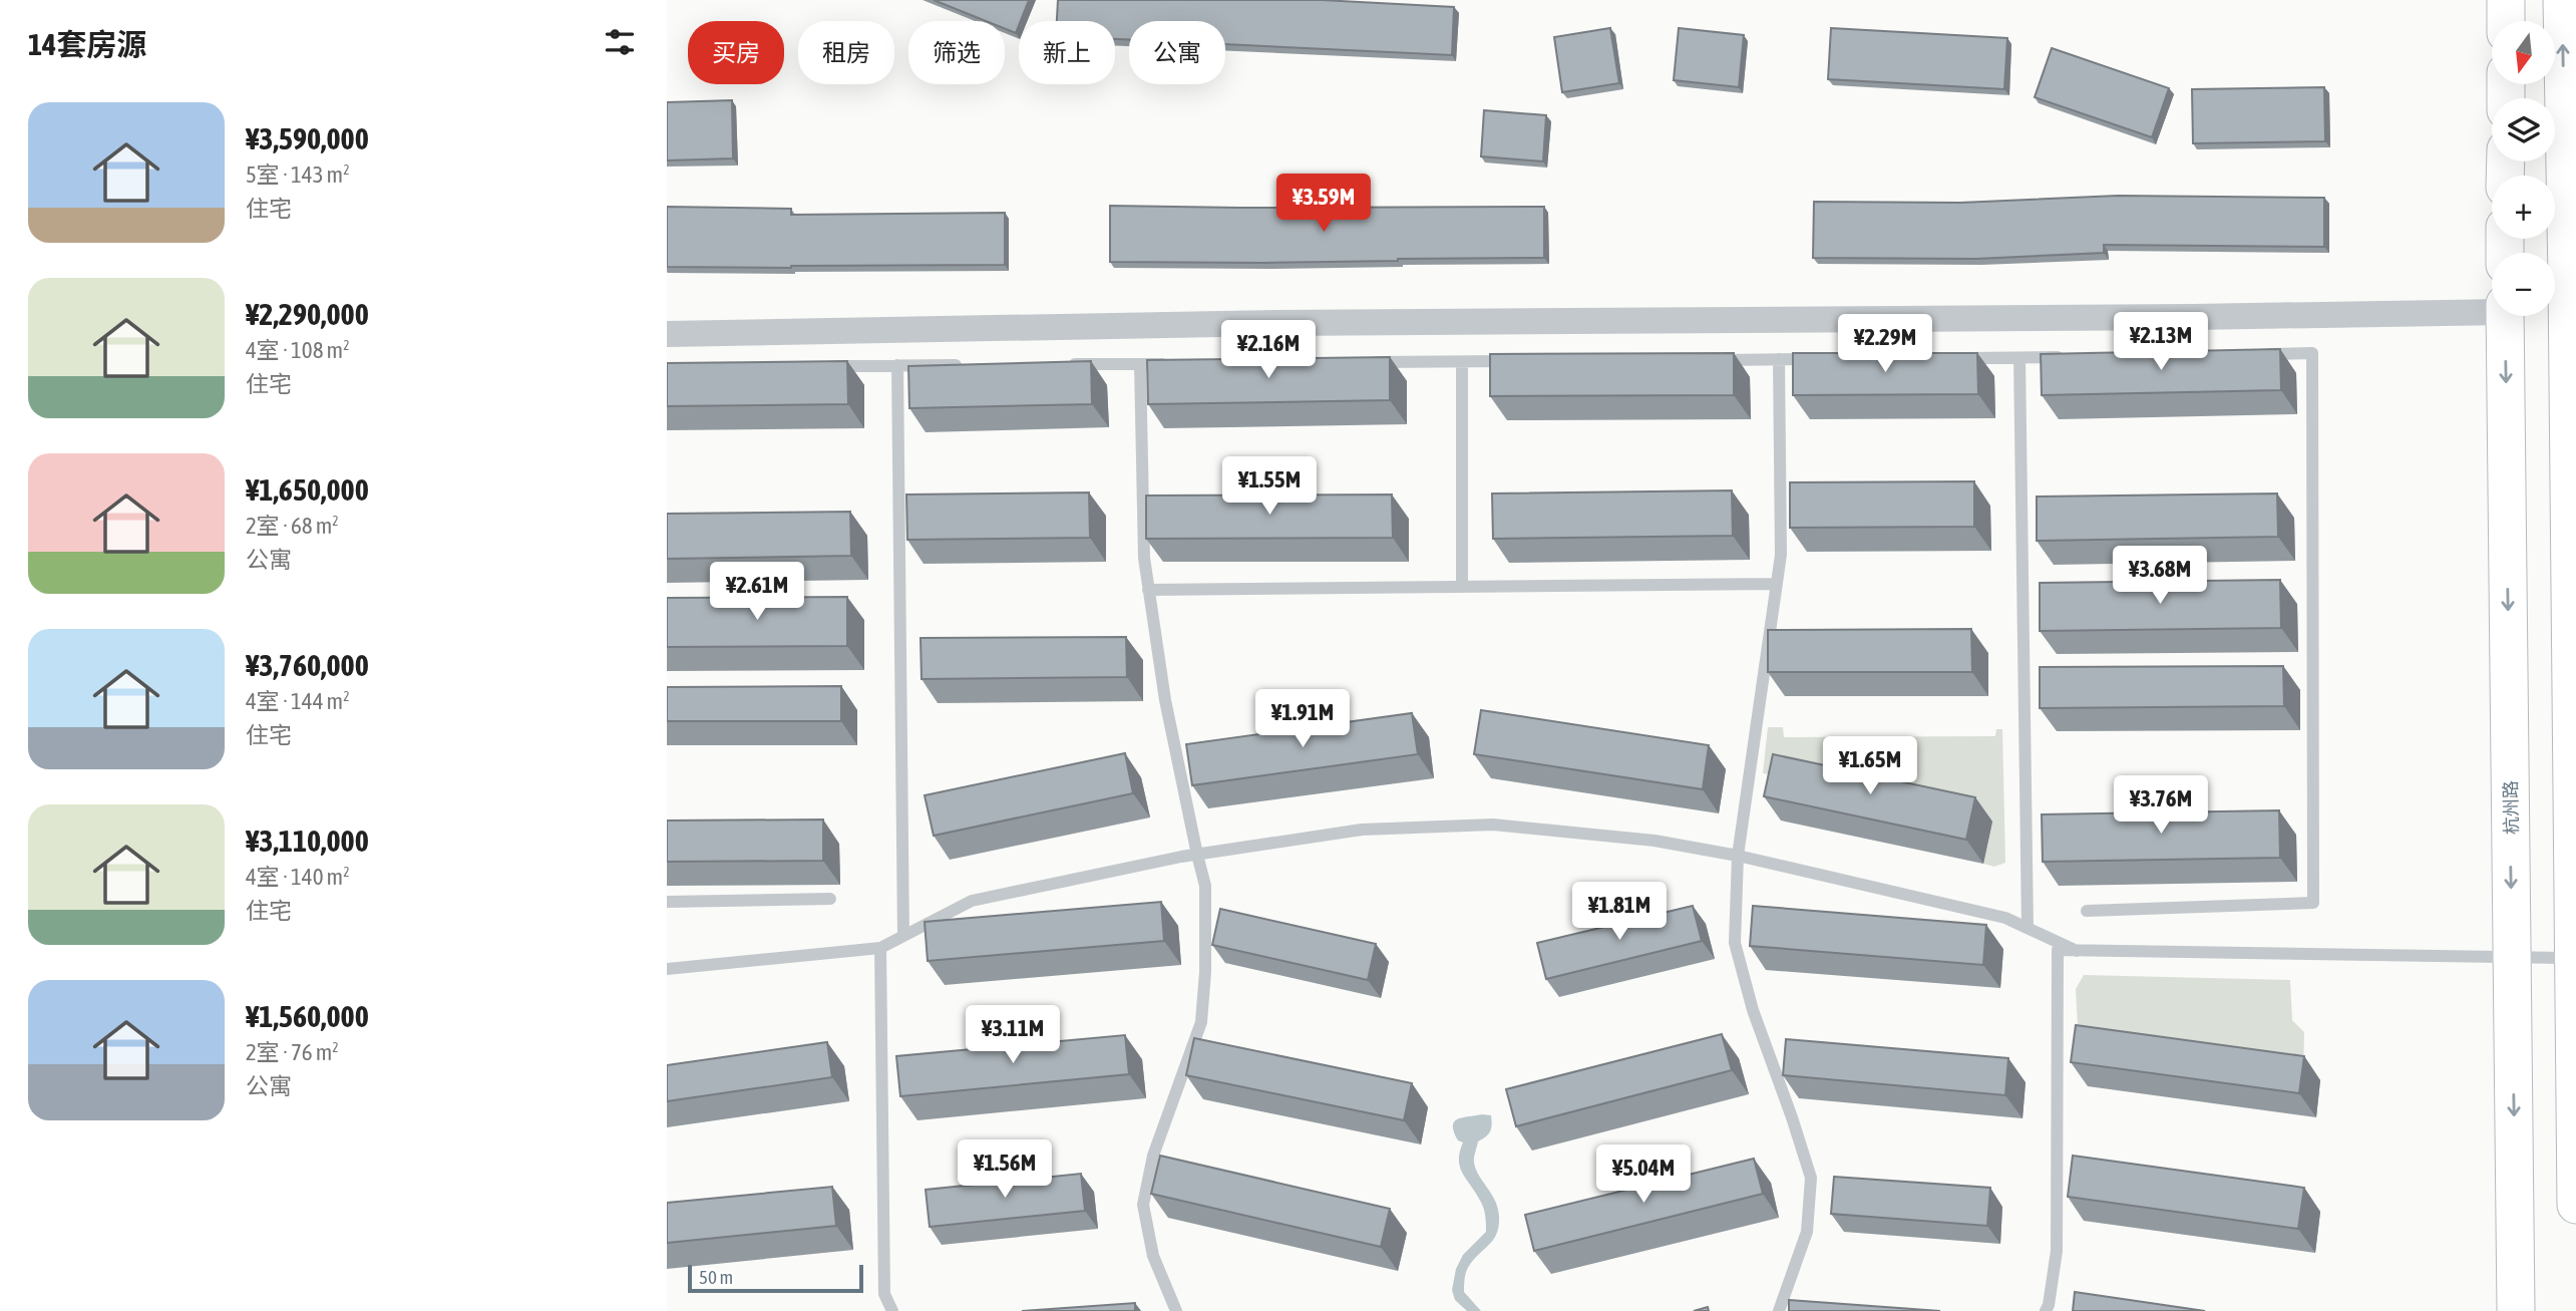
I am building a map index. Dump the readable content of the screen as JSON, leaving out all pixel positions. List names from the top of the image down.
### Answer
{
  "streets": {
    "main road": ["杭州路"]
  },
  "scale_bar": "50 m",
  "north": "bottom",
  "page": {
    "heading": "14套房源",
    "map_buttons": ["+", "−"],
    "chip": [
      "买房",
      "租房",
      "筛选",
      "新上",
      "公寓"
    ],
    "list": [
      {
        "name": "¥3,590,000",
        "note": "5室 · 143 m² · 住宅"
      },
      {
        "name": "¥2,290,000",
        "note": "4室 · 108 m² · 住宅"
      },
      {
        "name": "¥1,650,000",
        "note": "2室 · 68 m² · 公寓"
      },
      {
        "name": "¥3,760,000",
        "note": "4室 · 144 m² · 住宅"
      },
      {
        "name": "¥3,110,000",
        "note": "4室 · 140 m² · 住宅"
      },
      {
        "name": "¥1,560,000",
        "note": "2室 · 76 m² · 公寓"
      }
    ],
    "price": [
      "¥3.59M",
      "¥2.13M",
      "¥2.29M",
      "¥2.16M",
      "¥1.55M",
      "¥3.68M",
      "¥2.61M",
      "¥1.91M",
      "¥1.65M",
      "¥3.76M",
      "¥1.81M",
      "¥3.11M",
      "¥1.56M",
      "¥5.04M"
    ],
    "scale": "50 m"
  }
}
